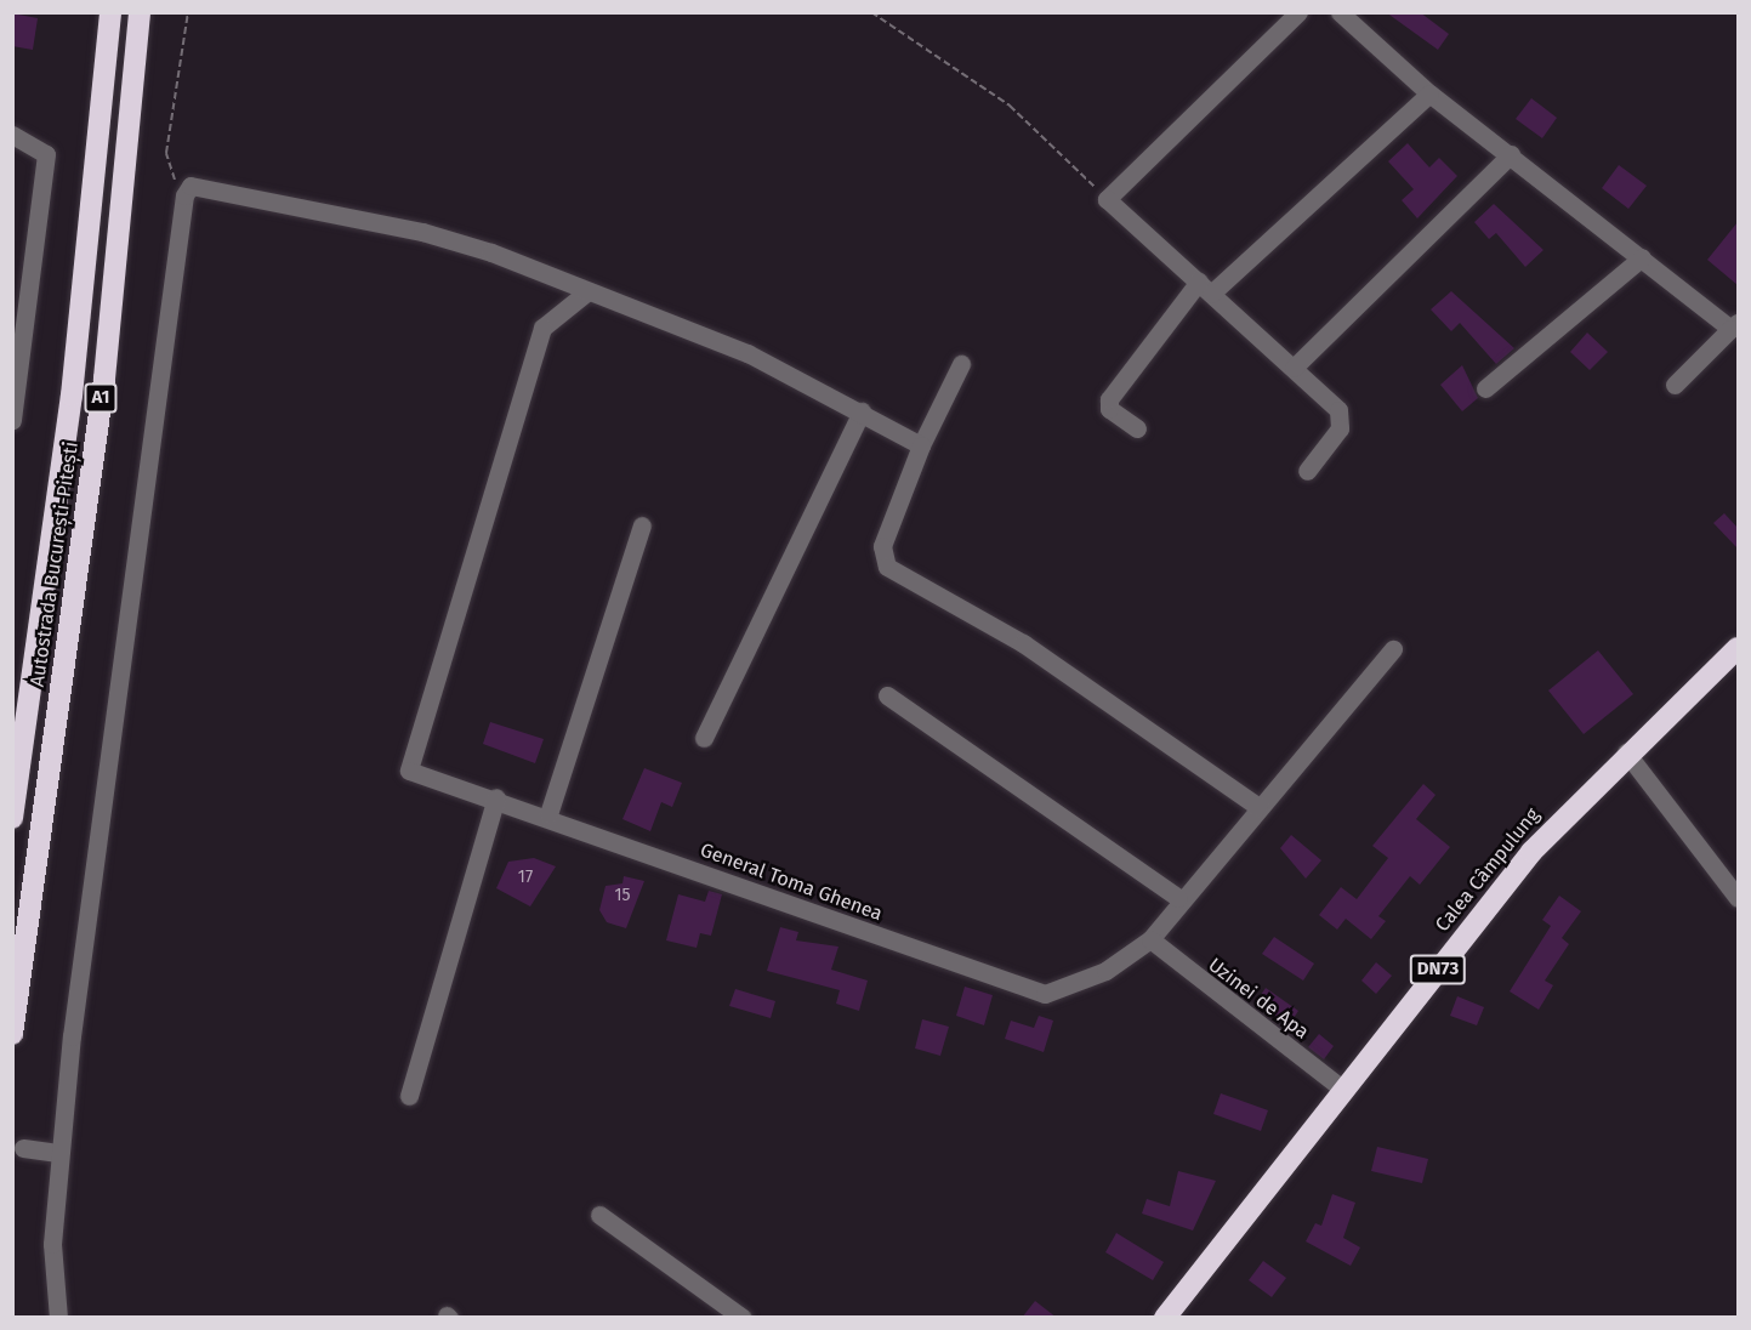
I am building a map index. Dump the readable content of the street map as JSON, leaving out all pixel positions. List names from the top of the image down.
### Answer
{
  "streets": {
    "highway": [
      "A1",
      "Autostrada București-Pitești",
      "Calea Câmpulung",
      "DN73"
    ],
    "street": ["General Toma Ghenea", "Uzinei de Apa"]
  },
  "crossings": [
    ["Calea Câmpulung", "Uzinei de Apa"],
    ["General Toma Ghenea", "Uzinei de Apa"]
  ],
  "house_numbers": ["17", "15"]
}
